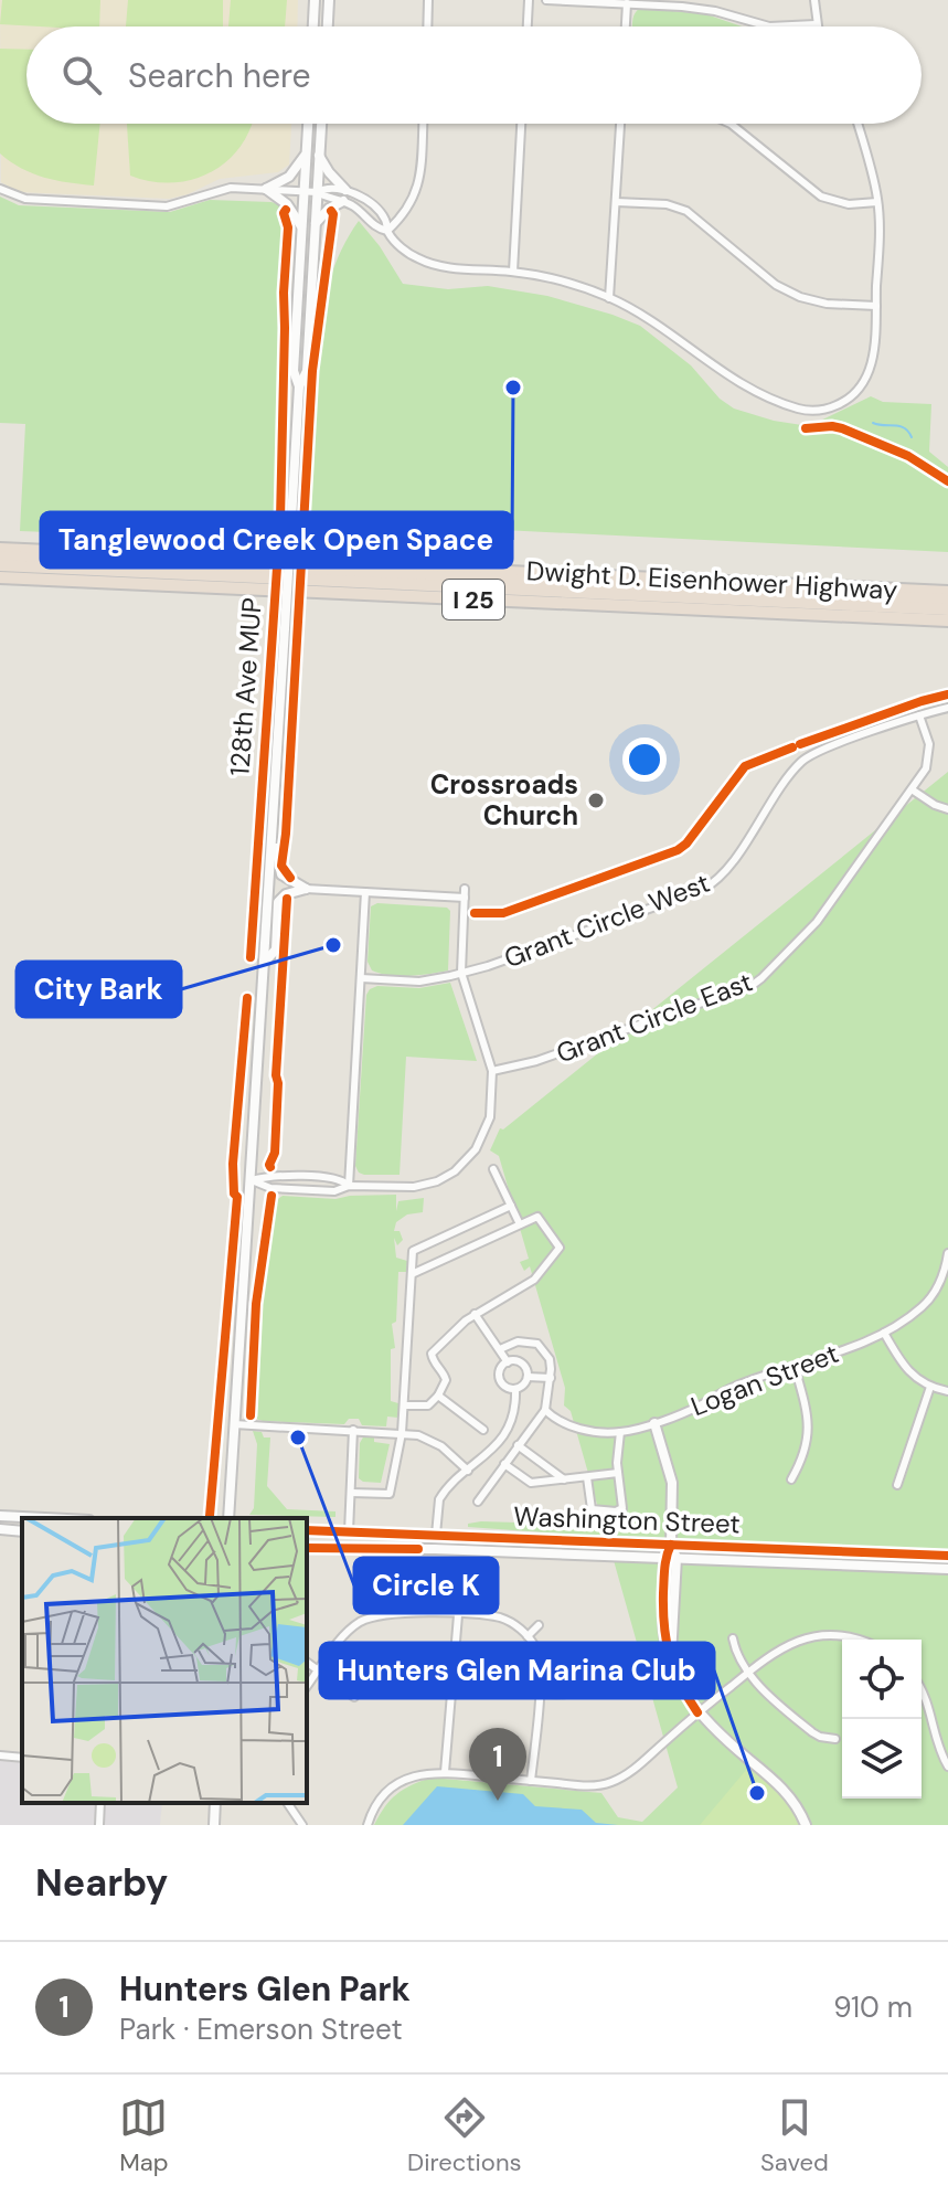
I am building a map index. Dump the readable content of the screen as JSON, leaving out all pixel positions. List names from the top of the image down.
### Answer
{
  "streets": {
    "highway": ["Dwight D. Eisenhower Highway", "I 25"],
    "main road": ["Washington Street"],
    "street": ["Grant Circle West", "Grant Circle East", "Logan Street"],
    "cycle path": ["128th Ave MUP"]
  },
  "crossings": [
    ["Grant Circle West", "Grant Circle East"]
  ],
  "places": [
    "Tanglewood Creek Open Space",
    "Crossroads Church",
    "City Bark",
    "Circle K",
    "Hunters Glen Marina Club"
  ],
  "page": {
    "search": "Search here",
    "pins": "1",
    "heading": "Nearby",
    "list": [
      {
        "mark": "1",
        "name": "Hunters Glen Park",
        "note": "Park · Emerson Street",
        "value": "910 m"
      }
    ],
    "nav": ["Map", "Directions", "Saved"]
  }
}
